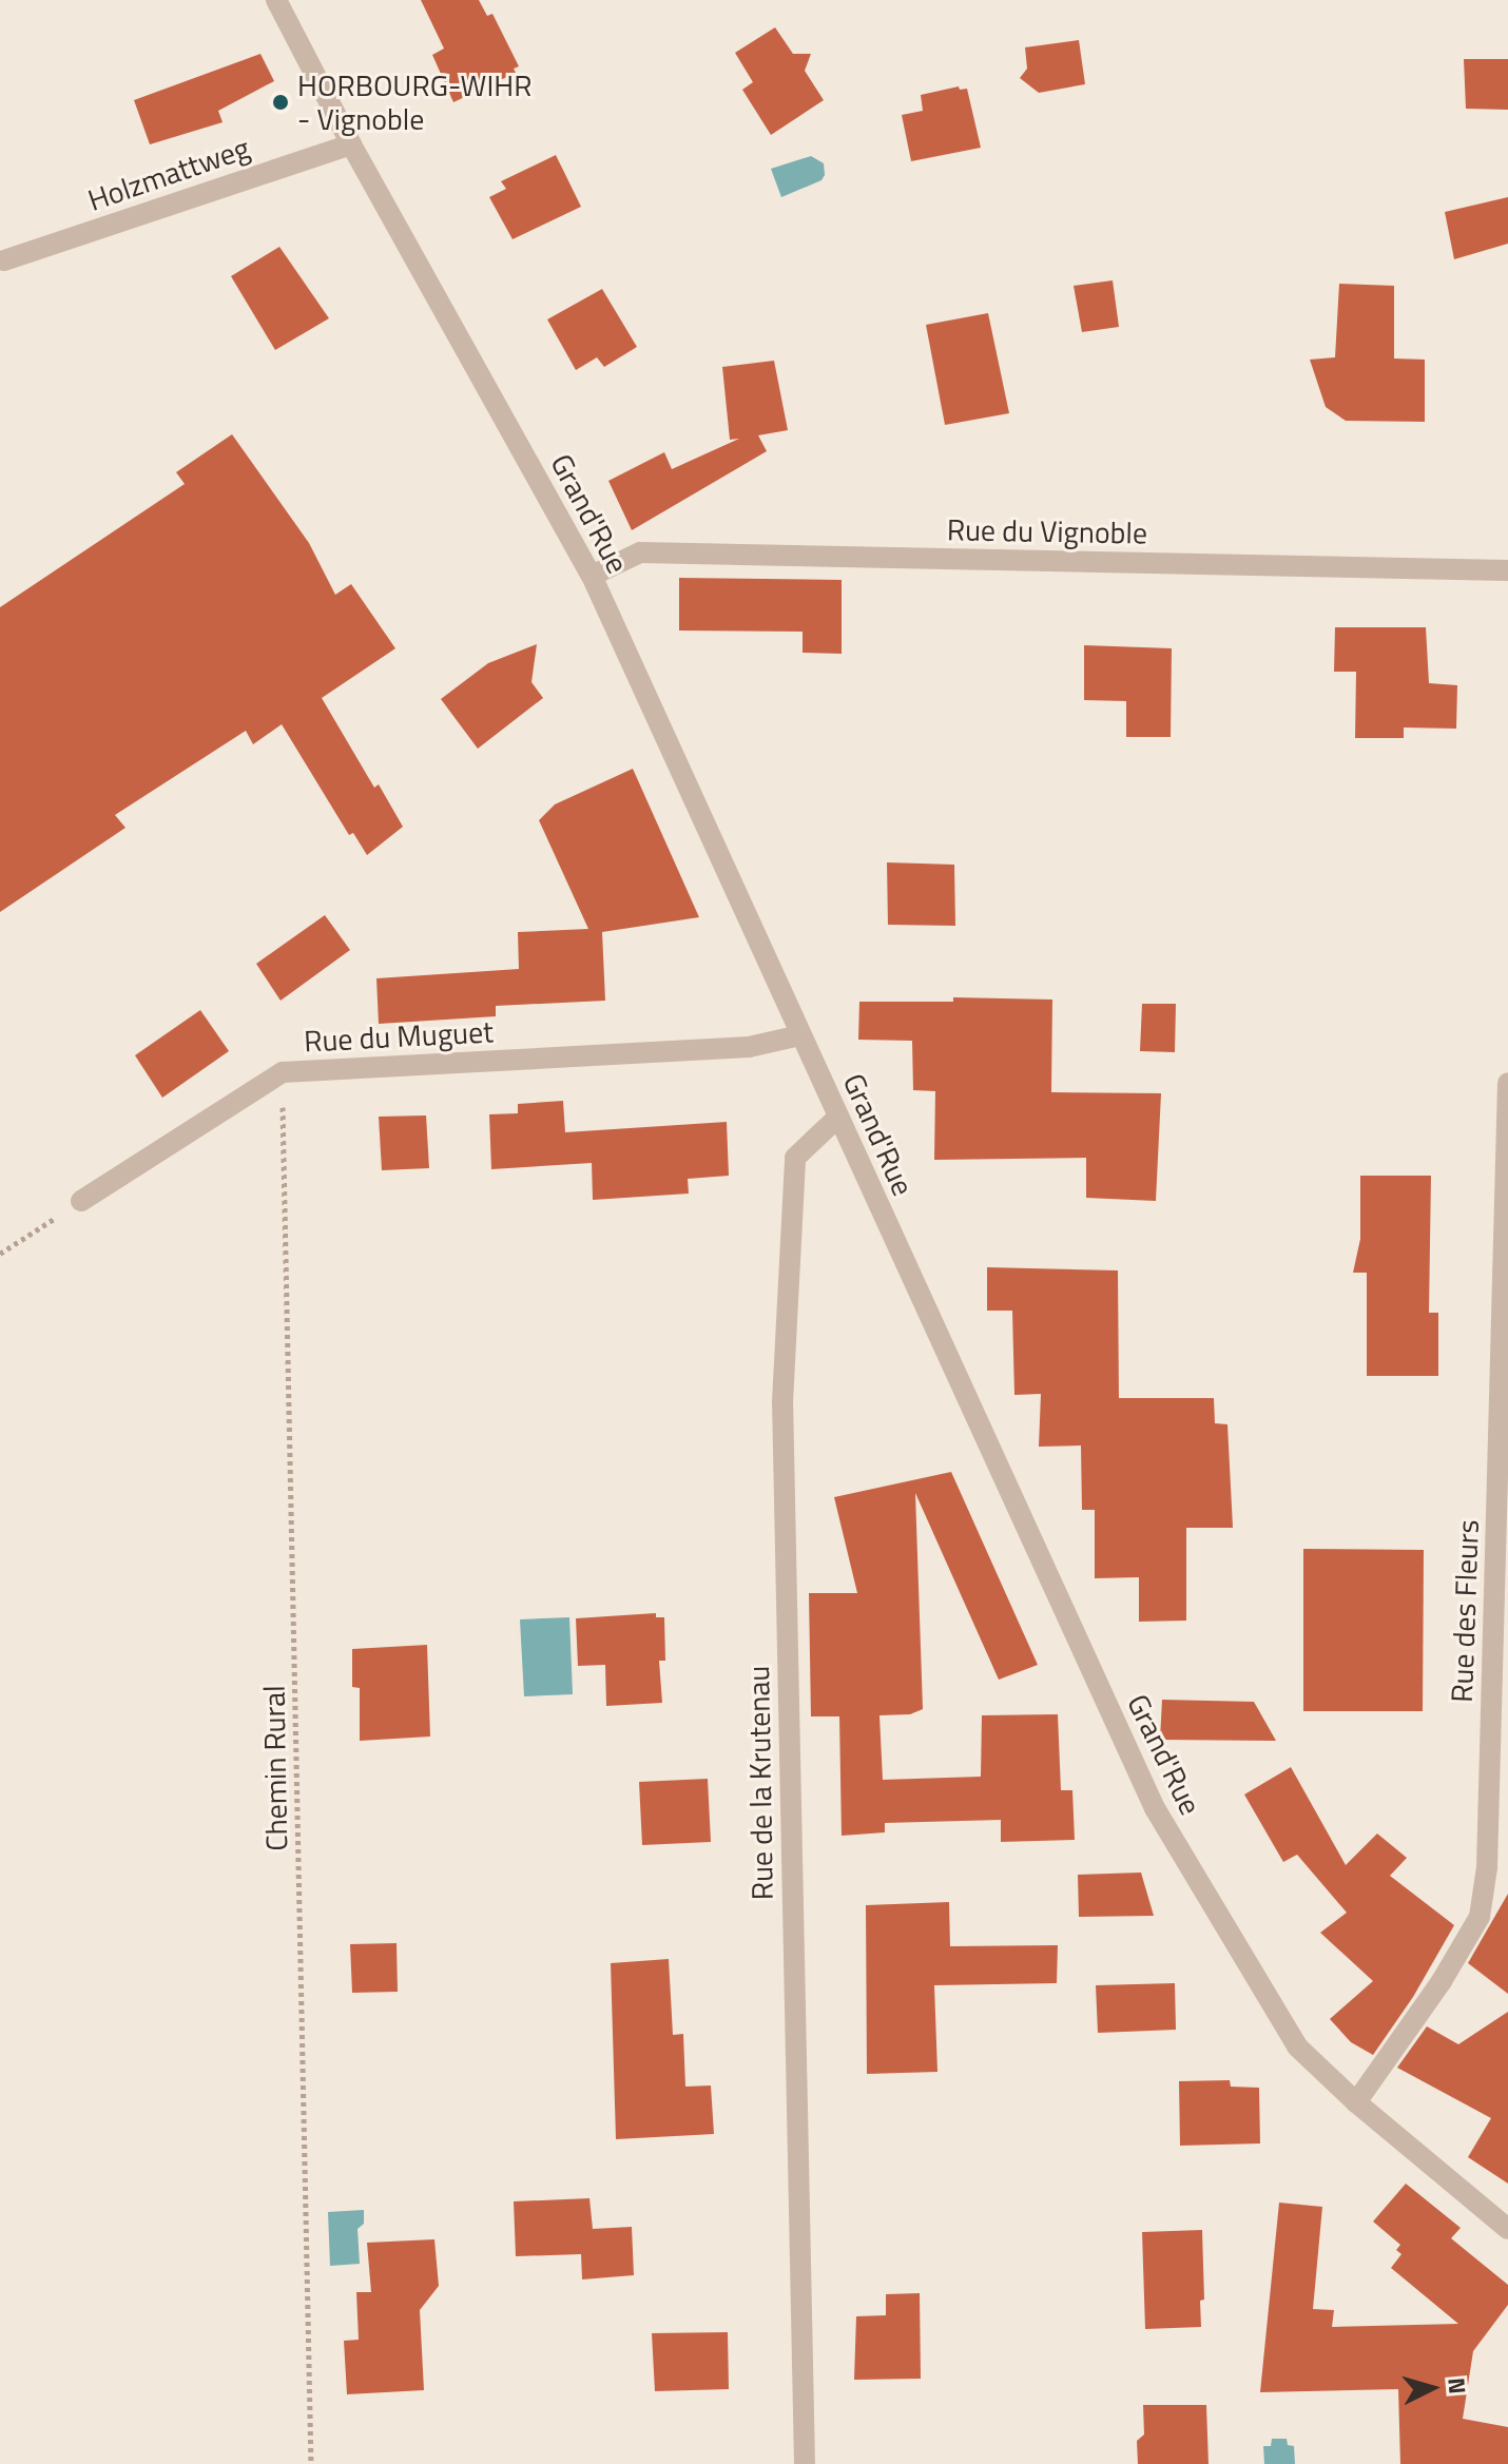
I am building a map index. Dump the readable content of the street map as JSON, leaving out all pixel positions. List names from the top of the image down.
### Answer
{
  "streets": {
    "street": [
      "Holzmattweg",
      "Grand'Rue",
      "Rue du Vignoble",
      "Rue du Muguet",
      "Rue des Fleurs",
      "Rue de la Krutenau"
    ],
    "path": ["Chemin Rural"]
  },
  "crossings": [
    ["Holzmattweg", "Grand'Rue"],
    ["Grand'Rue", "Rue du Vignoble"],
    ["Grand'Rue", "Rue du Muguet"],
    ["Grand'Rue", "Rue des Fleurs"],
    ["Grand'Rue", "Rue de la Krutenau"],
    ["Rue du Muguet", "Chemin Rural"]
  ],
  "places": ["HORBOURG-WIHR - Vignoble"],
  "north": "right"
}
